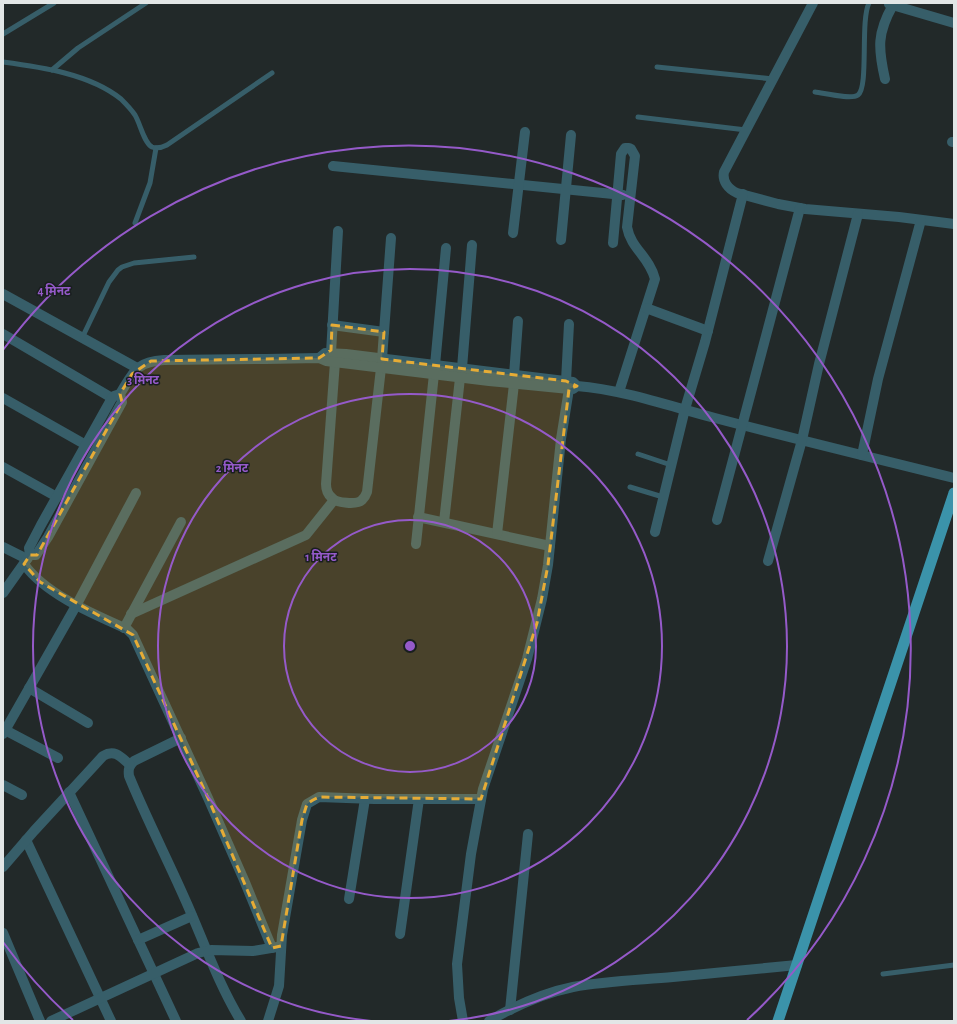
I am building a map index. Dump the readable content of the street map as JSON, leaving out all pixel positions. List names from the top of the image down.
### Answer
{
  "rings": [
    "4 मिनट",
    "3 मिनट",
    "2 मिनट",
    "1 मिनट"
  ]
}
